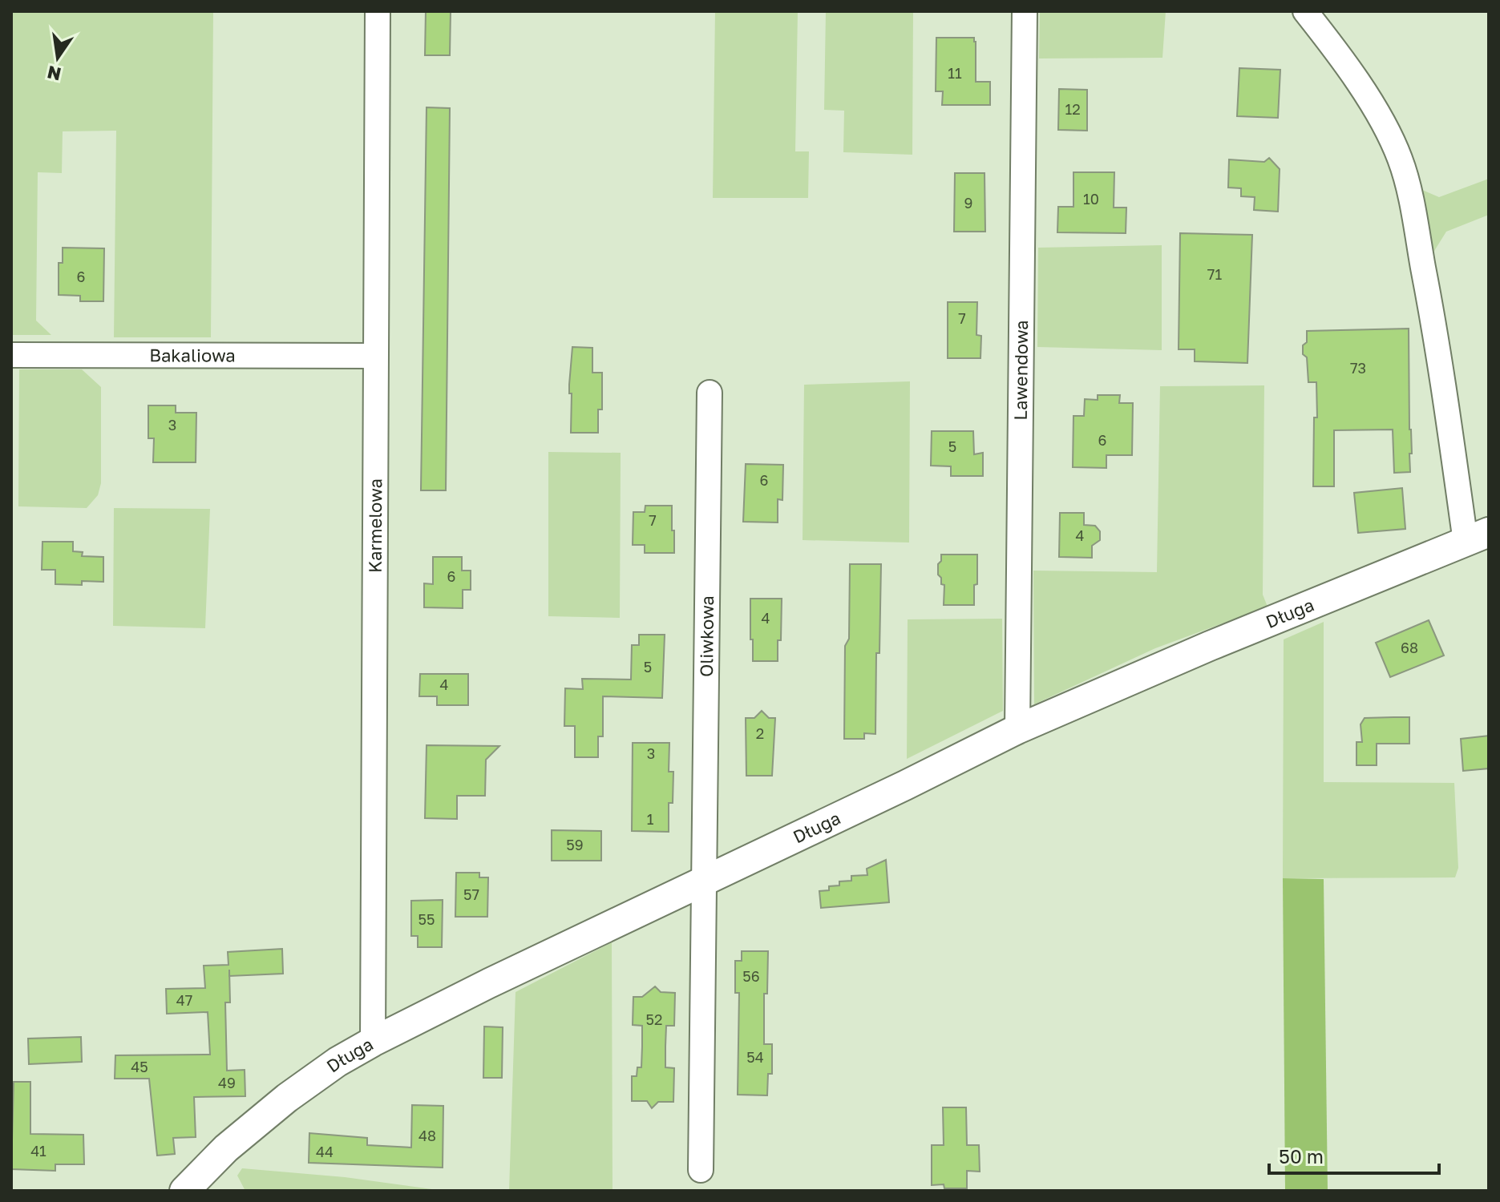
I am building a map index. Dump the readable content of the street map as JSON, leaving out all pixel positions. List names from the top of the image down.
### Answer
{
  "streets": {
    "street": [
      "Bakaliowa",
      "Lawendowa",
      "Karmelowa",
      "Długa",
      "Oliwkowa"
    ]
  },
  "crossings": [
    ["Bakaliowa", "Karmelowa"],
    ["Lawendowa", "Długa"],
    ["Karmelowa", "Długa"],
    ["Długa", "Oliwkowa"]
  ],
  "house_numbers": [
    "11",
    "12",
    "10",
    "9",
    "71",
    "6",
    "7",
    "73",
    "3",
    "6",
    "5",
    "6",
    "7",
    "4",
    "6",
    "4",
    "68",
    "5",
    "4",
    "2",
    "3",
    "1",
    "59",
    "57",
    "55",
    "56",
    "47",
    "52",
    "54",
    "45",
    "49",
    "48",
    "41",
    "44"
  ],
  "scale_bar": "50 m",
  "north": "bottom"
}
